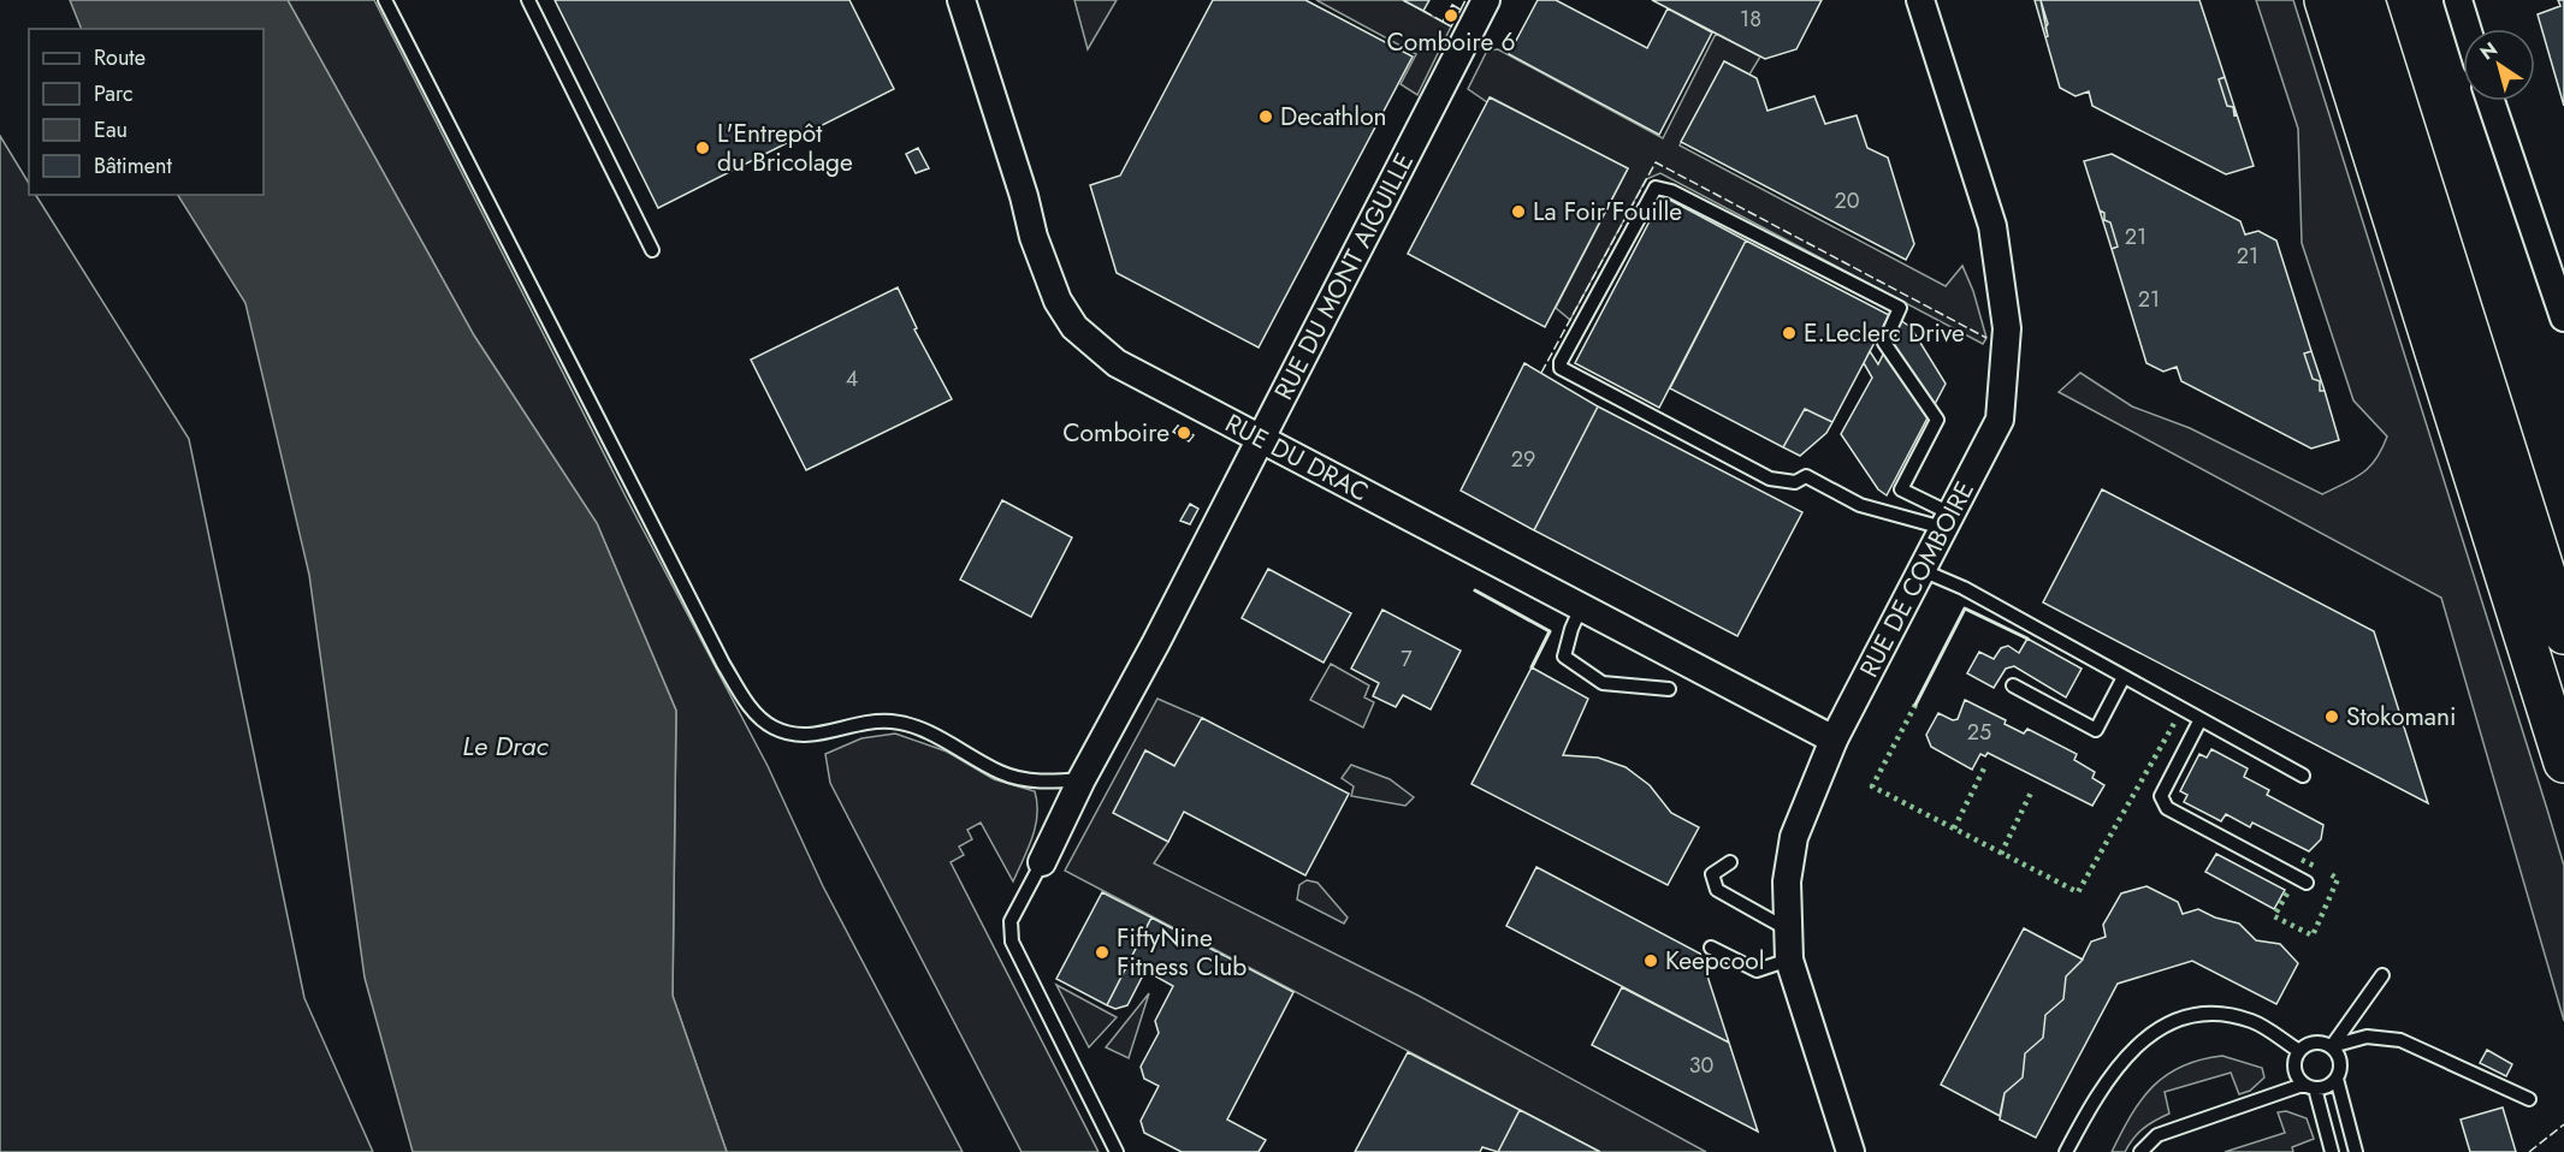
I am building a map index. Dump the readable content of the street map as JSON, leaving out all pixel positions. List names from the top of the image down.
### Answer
{
  "streets": {
    "street": ["RUE DU MONT AIGUILLE", "RUE DU DRAC", "RUE DE COMBOIRE"]
  },
  "crossings": [
    ["RUE DU MONT AIGUILLE", "RUE DU DRAC"],
    ["RUE DU DRAC", "RUE DE COMBOIRE"]
  ],
  "water": ["Le Drac"],
  "places": [
    "Comboire 6",
    "Decathlon",
    "L'Entrepôt du Bricolage",
    "La Foir'Fouille",
    "E.Leclerc Drive",
    "Comboire",
    "Stokomani",
    "FiftyNine Fitness Club",
    "Keepcool"
  ],
  "house_numbers": [
    "18",
    "20",
    "21",
    "21",
    "21",
    "4",
    "29",
    "7",
    "25",
    "30"
  ],
  "legend": [
    "Route",
    "Parc",
    "Eau",
    "Bâtiment"
  ],
  "north": "top left"
}
